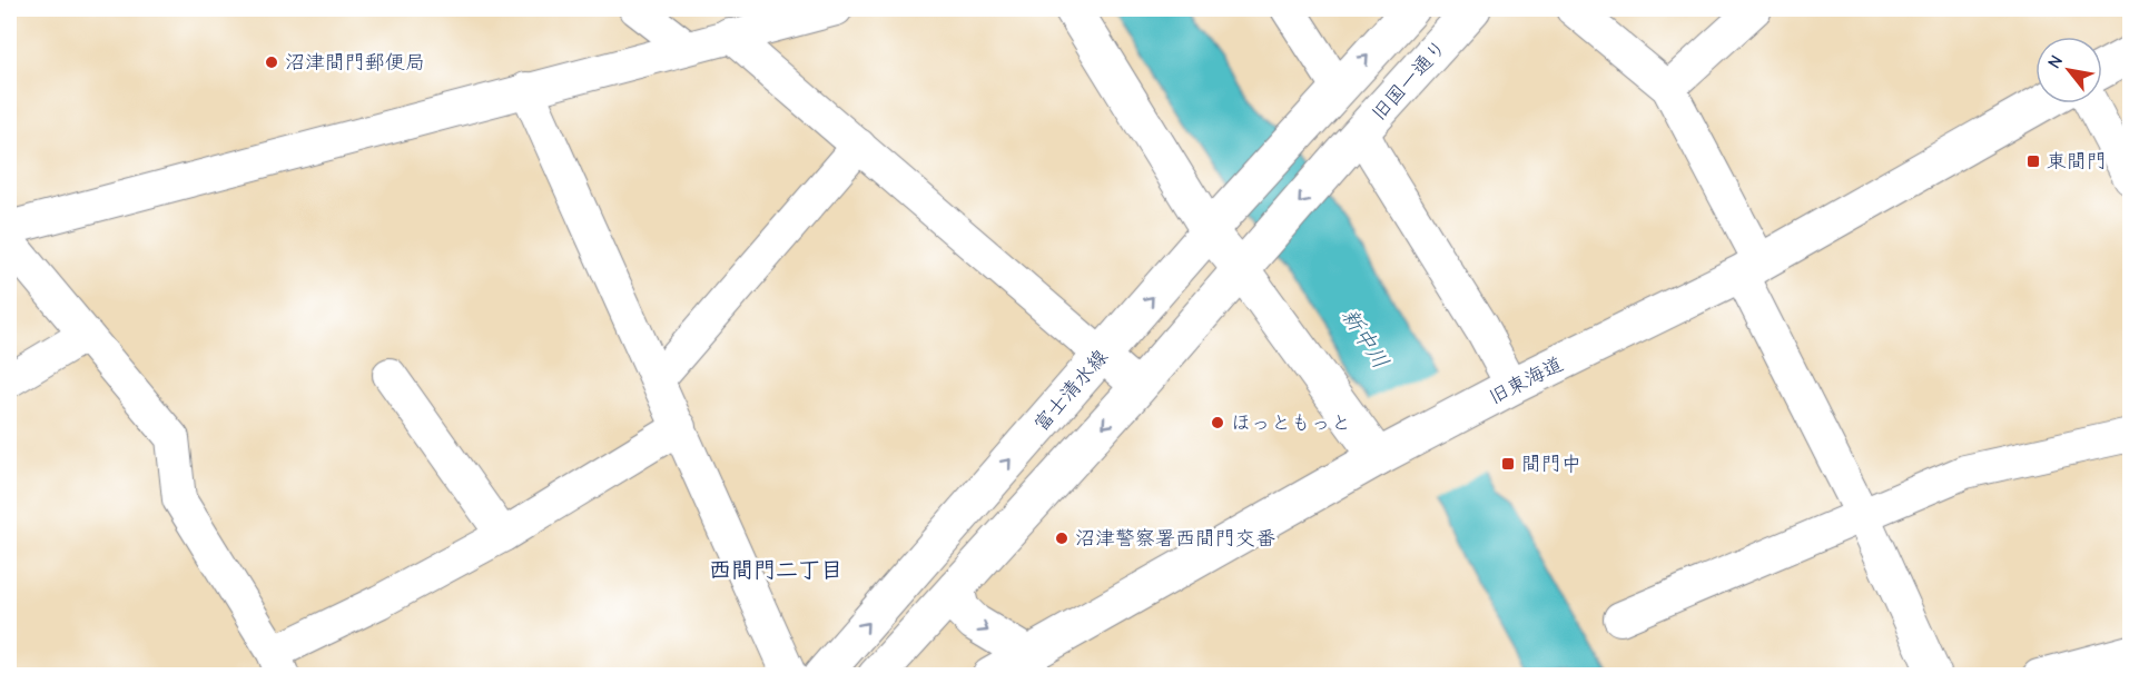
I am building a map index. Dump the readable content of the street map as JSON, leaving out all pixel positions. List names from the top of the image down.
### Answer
{
  "streets": {
    "main road": ["旧国一通り", "旧東海道", "富士清水線"]
  },
  "districts": ["西間門二丁目"],
  "water": ["新中川"],
  "places": {
    "other": ["沼津間門郵便局", "ほっともっと", "沼津警察署西間門交番"],
    "transit": ["東間門", "間門中"]
  },
  "north": "top left"
}
